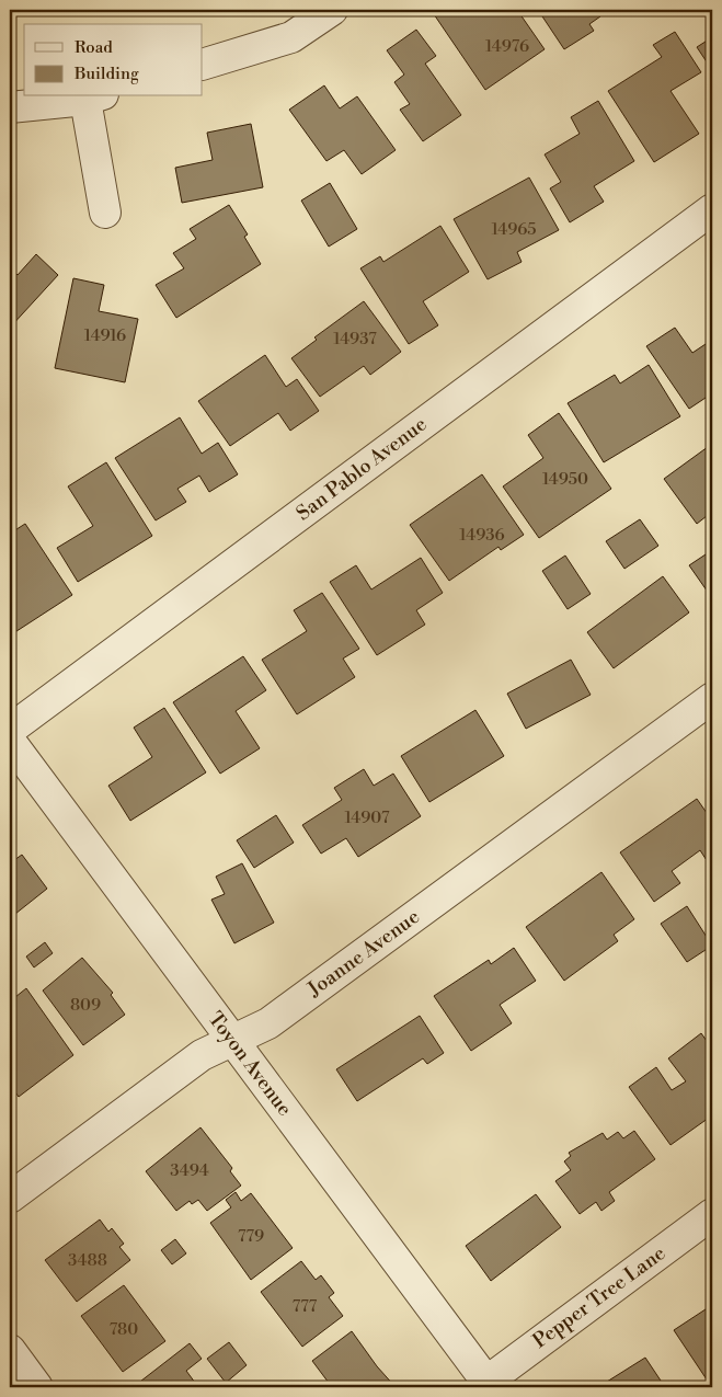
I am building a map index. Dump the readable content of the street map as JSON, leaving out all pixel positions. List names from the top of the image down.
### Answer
{
  "streets": {
    "street": [
      "San Pablo Avenue",
      "Joanne Avenue",
      "Toyon Avenue",
      "Pepper Tree Lane"
    ]
  },
  "crossings": [
    ["Joanne Avenue", "Toyon Avenue"],
    ["Toyon Avenue", "Pepper Tree Lane"]
  ],
  "house_numbers": [
    "14976",
    "14965",
    "14916",
    "14937",
    "14950",
    "14936",
    "14907",
    "809",
    "3494",
    "779",
    "3488",
    "777",
    "780"
  ],
  "legend": ["Road", "Building"]
}
